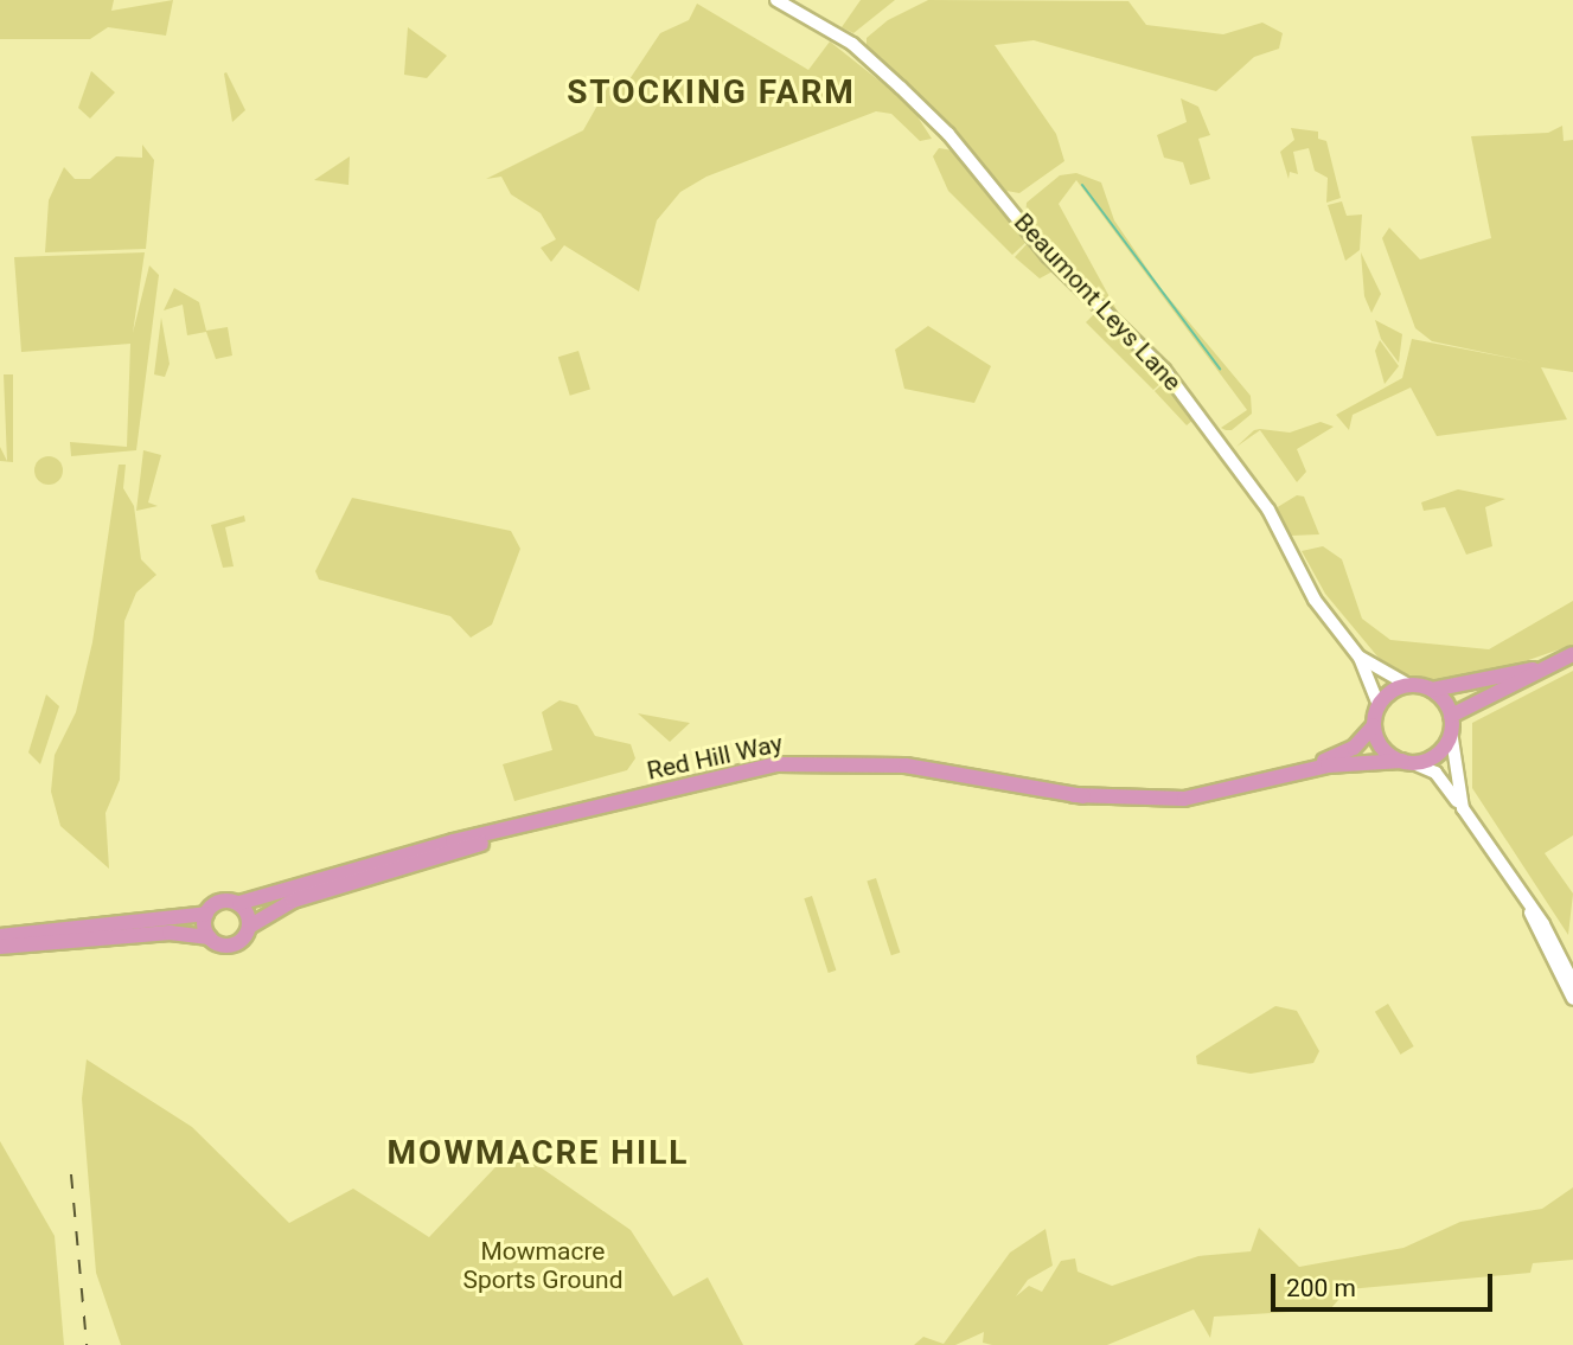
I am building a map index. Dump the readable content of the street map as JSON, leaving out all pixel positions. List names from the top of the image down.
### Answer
{
  "streets": {
    "highway": ["Red Hill Way"],
    "street": ["Beaumont Leys Lane"]
  },
  "crossings": [
    ["Beaumont Leys Lane", "Red Hill Way"]
  ],
  "districts": ["STOCKING FARM", "MOWMACRE HILL"],
  "parks": ["Mowmacre Sports Ground"],
  "scale_bar": "200 m"
}
